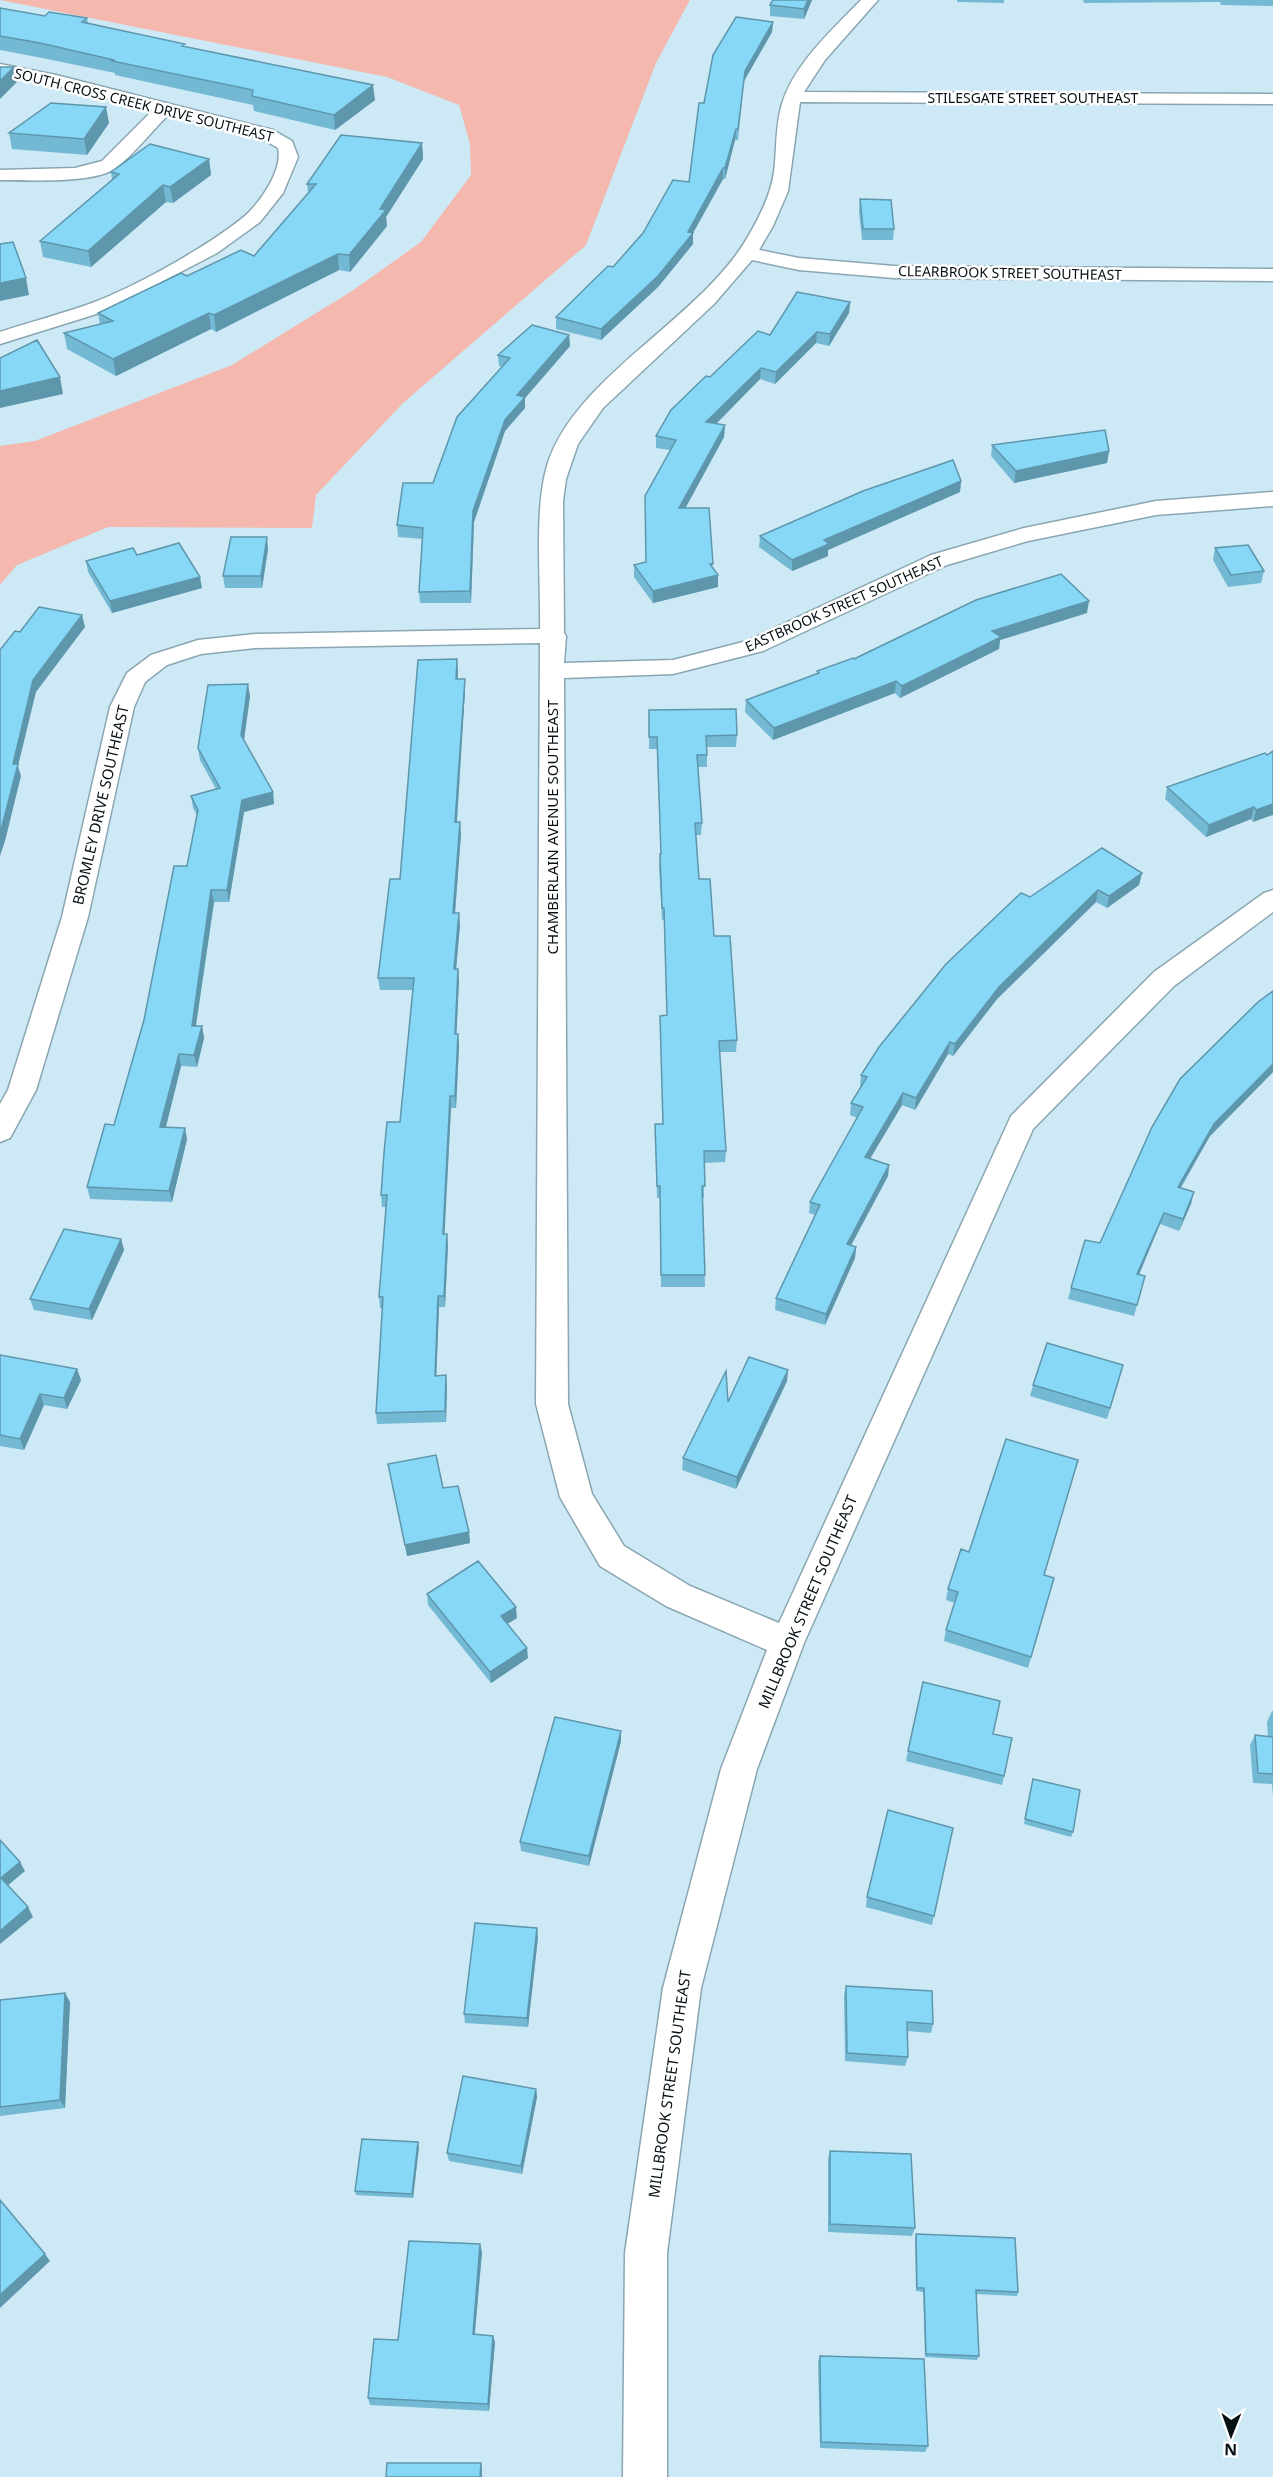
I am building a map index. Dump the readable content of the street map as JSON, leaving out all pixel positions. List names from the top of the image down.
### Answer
{
  "streets": {
    "street": [
      "STILESGATE STREET SOUTHEAST",
      "SOUTH CROSS CREEK DRIVE SOUTHEAST",
      "CLEARBROOK STREET SOUTHEAST",
      "EASTBROOK STREET SOUTHEAST",
      "BROMLEY DRIVE SOUTHEAST",
      "CHAMBERLAIN AVENUE SOUTHEAST",
      "MILLBROOK STREET SOUTHEAST"
    ]
  },
  "crossings": [
    ["STILESGATE STREET SOUTHEAST", "CHAMBERLAIN AVENUE SOUTHEAST"],
    ["CLEARBROOK STREET SOUTHEAST", "CHAMBERLAIN AVENUE SOUTHEAST"],
    ["EASTBROOK STREET SOUTHEAST", "CHAMBERLAIN AVENUE SOUTHEAST"],
    ["BROMLEY DRIVE SOUTHEAST", "CHAMBERLAIN AVENUE SOUTHEAST"],
    ["CHAMBERLAIN AVENUE SOUTHEAST", "MILLBROOK STREET SOUTHEAST"]
  ],
  "north": "bottom"
}
